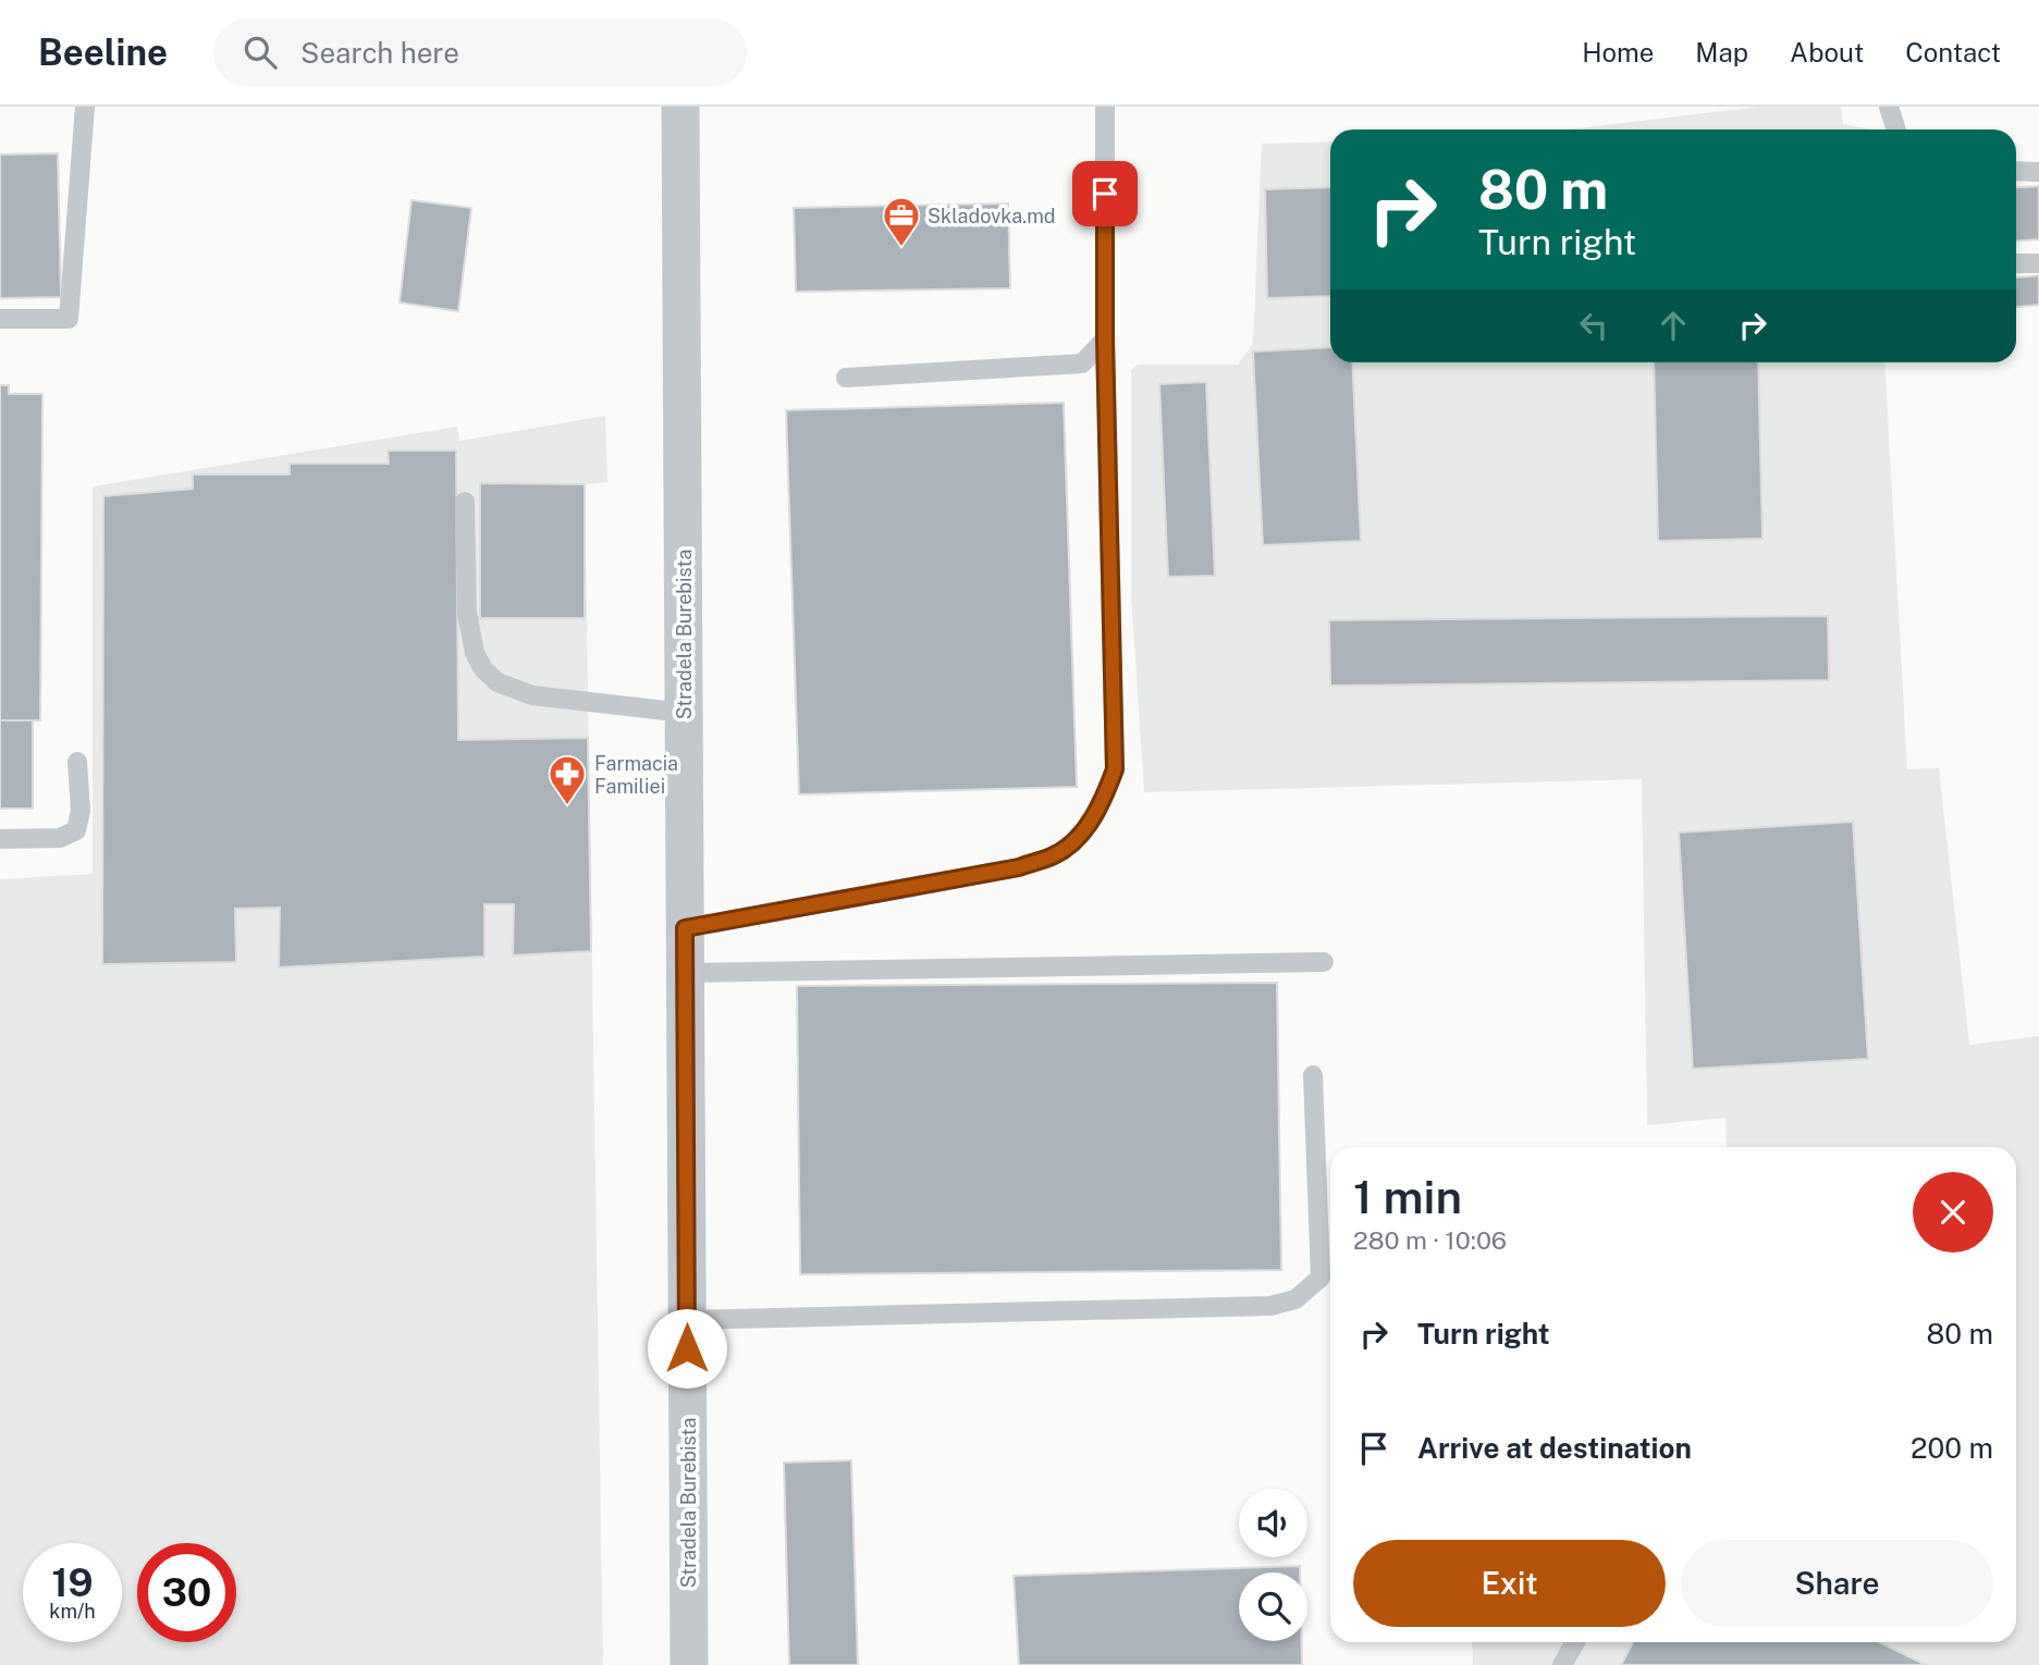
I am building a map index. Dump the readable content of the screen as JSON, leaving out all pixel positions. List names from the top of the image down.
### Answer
{
  "streets": {
    "street": ["Stradela Burebista"]
  },
  "places": {
    "office": ["Skladovka.md"],
    "pharmacy": ["Farmacia Familiei"]
  },
  "page": {
    "header": "Beeline",
    "search": "Search here",
    "nav": [
      "Home",
      "Map",
      "About",
      "Contact"
    ],
    "turn": ["80 m", "Turn right"],
    "heading": ["1 min", "280 m · 10:06"],
    "list": [
      {
        "name": "Turn right",
        "value": "80 m"
      },
      {
        "name": "Arrive at destination",
        "value": "200 m"
      }
    ],
    "buttons": ["Exit", "Share"],
    "speed": "19 km/h",
    "limit": "30"
  }
}
